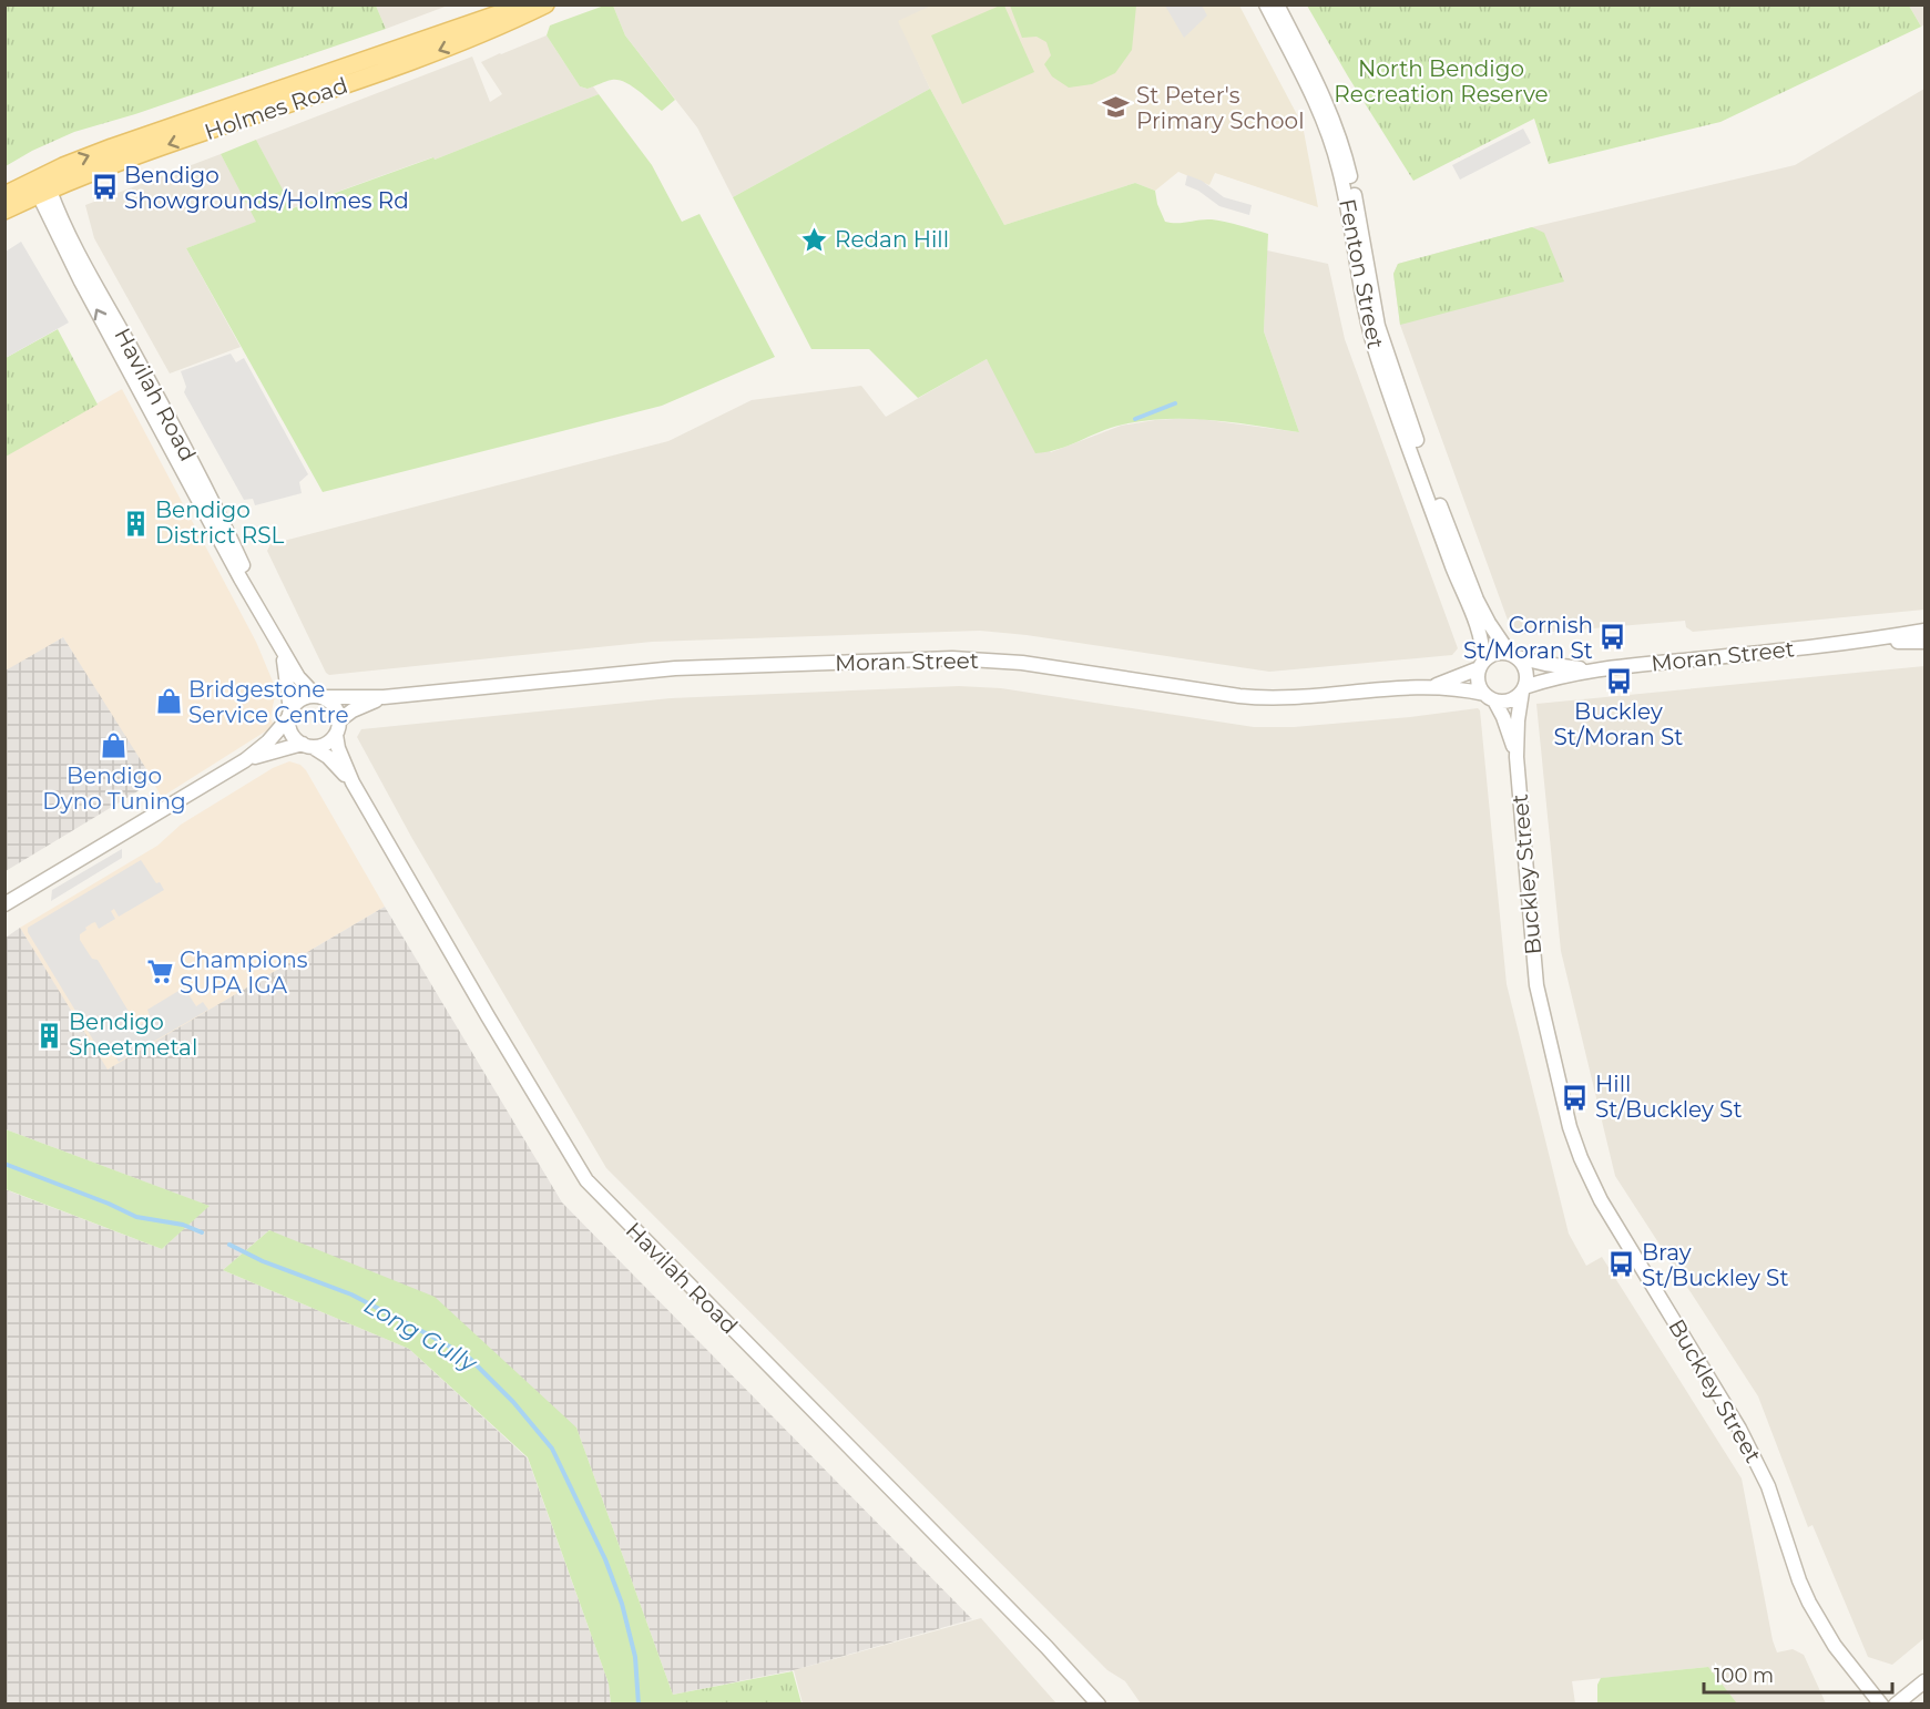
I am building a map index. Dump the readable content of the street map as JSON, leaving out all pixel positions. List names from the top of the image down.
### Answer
{
  "streets": {
    "main road": ["Holmes Road"],
    "street": [
      "Fenton Street",
      "Havilah Road",
      "Moran Street",
      "Buckley Street"
    ]
  },
  "crossings": [
    ["Holmes Road", "Havilah Road"],
    ["Fenton Street", "Moran Street"],
    ["Fenton Street", "Buckley Street"],
    ["Havilah Road", "Moran Street"],
    ["Moran Street", "Buckley Street"]
  ],
  "water": ["Long Gully"],
  "parks": ["North Bendigo Recreation Reserve"],
  "places": {
    "school or university": ["St Peter's Primary School"],
    "bus stop": [
      "Bendigo Showgrounds/Holmes Rd",
      "Cornish St/Moran St",
      "Buckley St/Moran St",
      "Hill St/Buckley St",
      "Bray St/Buckley St"
    ],
    "place": ["Redan Hill"],
    "building": ["Bendigo District RSL", "Bendigo Sheetmetal"],
    "shop": ["Bridgestone Service Centre", "Bendigo Dyno Tuning"],
    "supermarket": ["Champions SUPA IGA"]
  },
  "scale_bar": "100 m"
}
